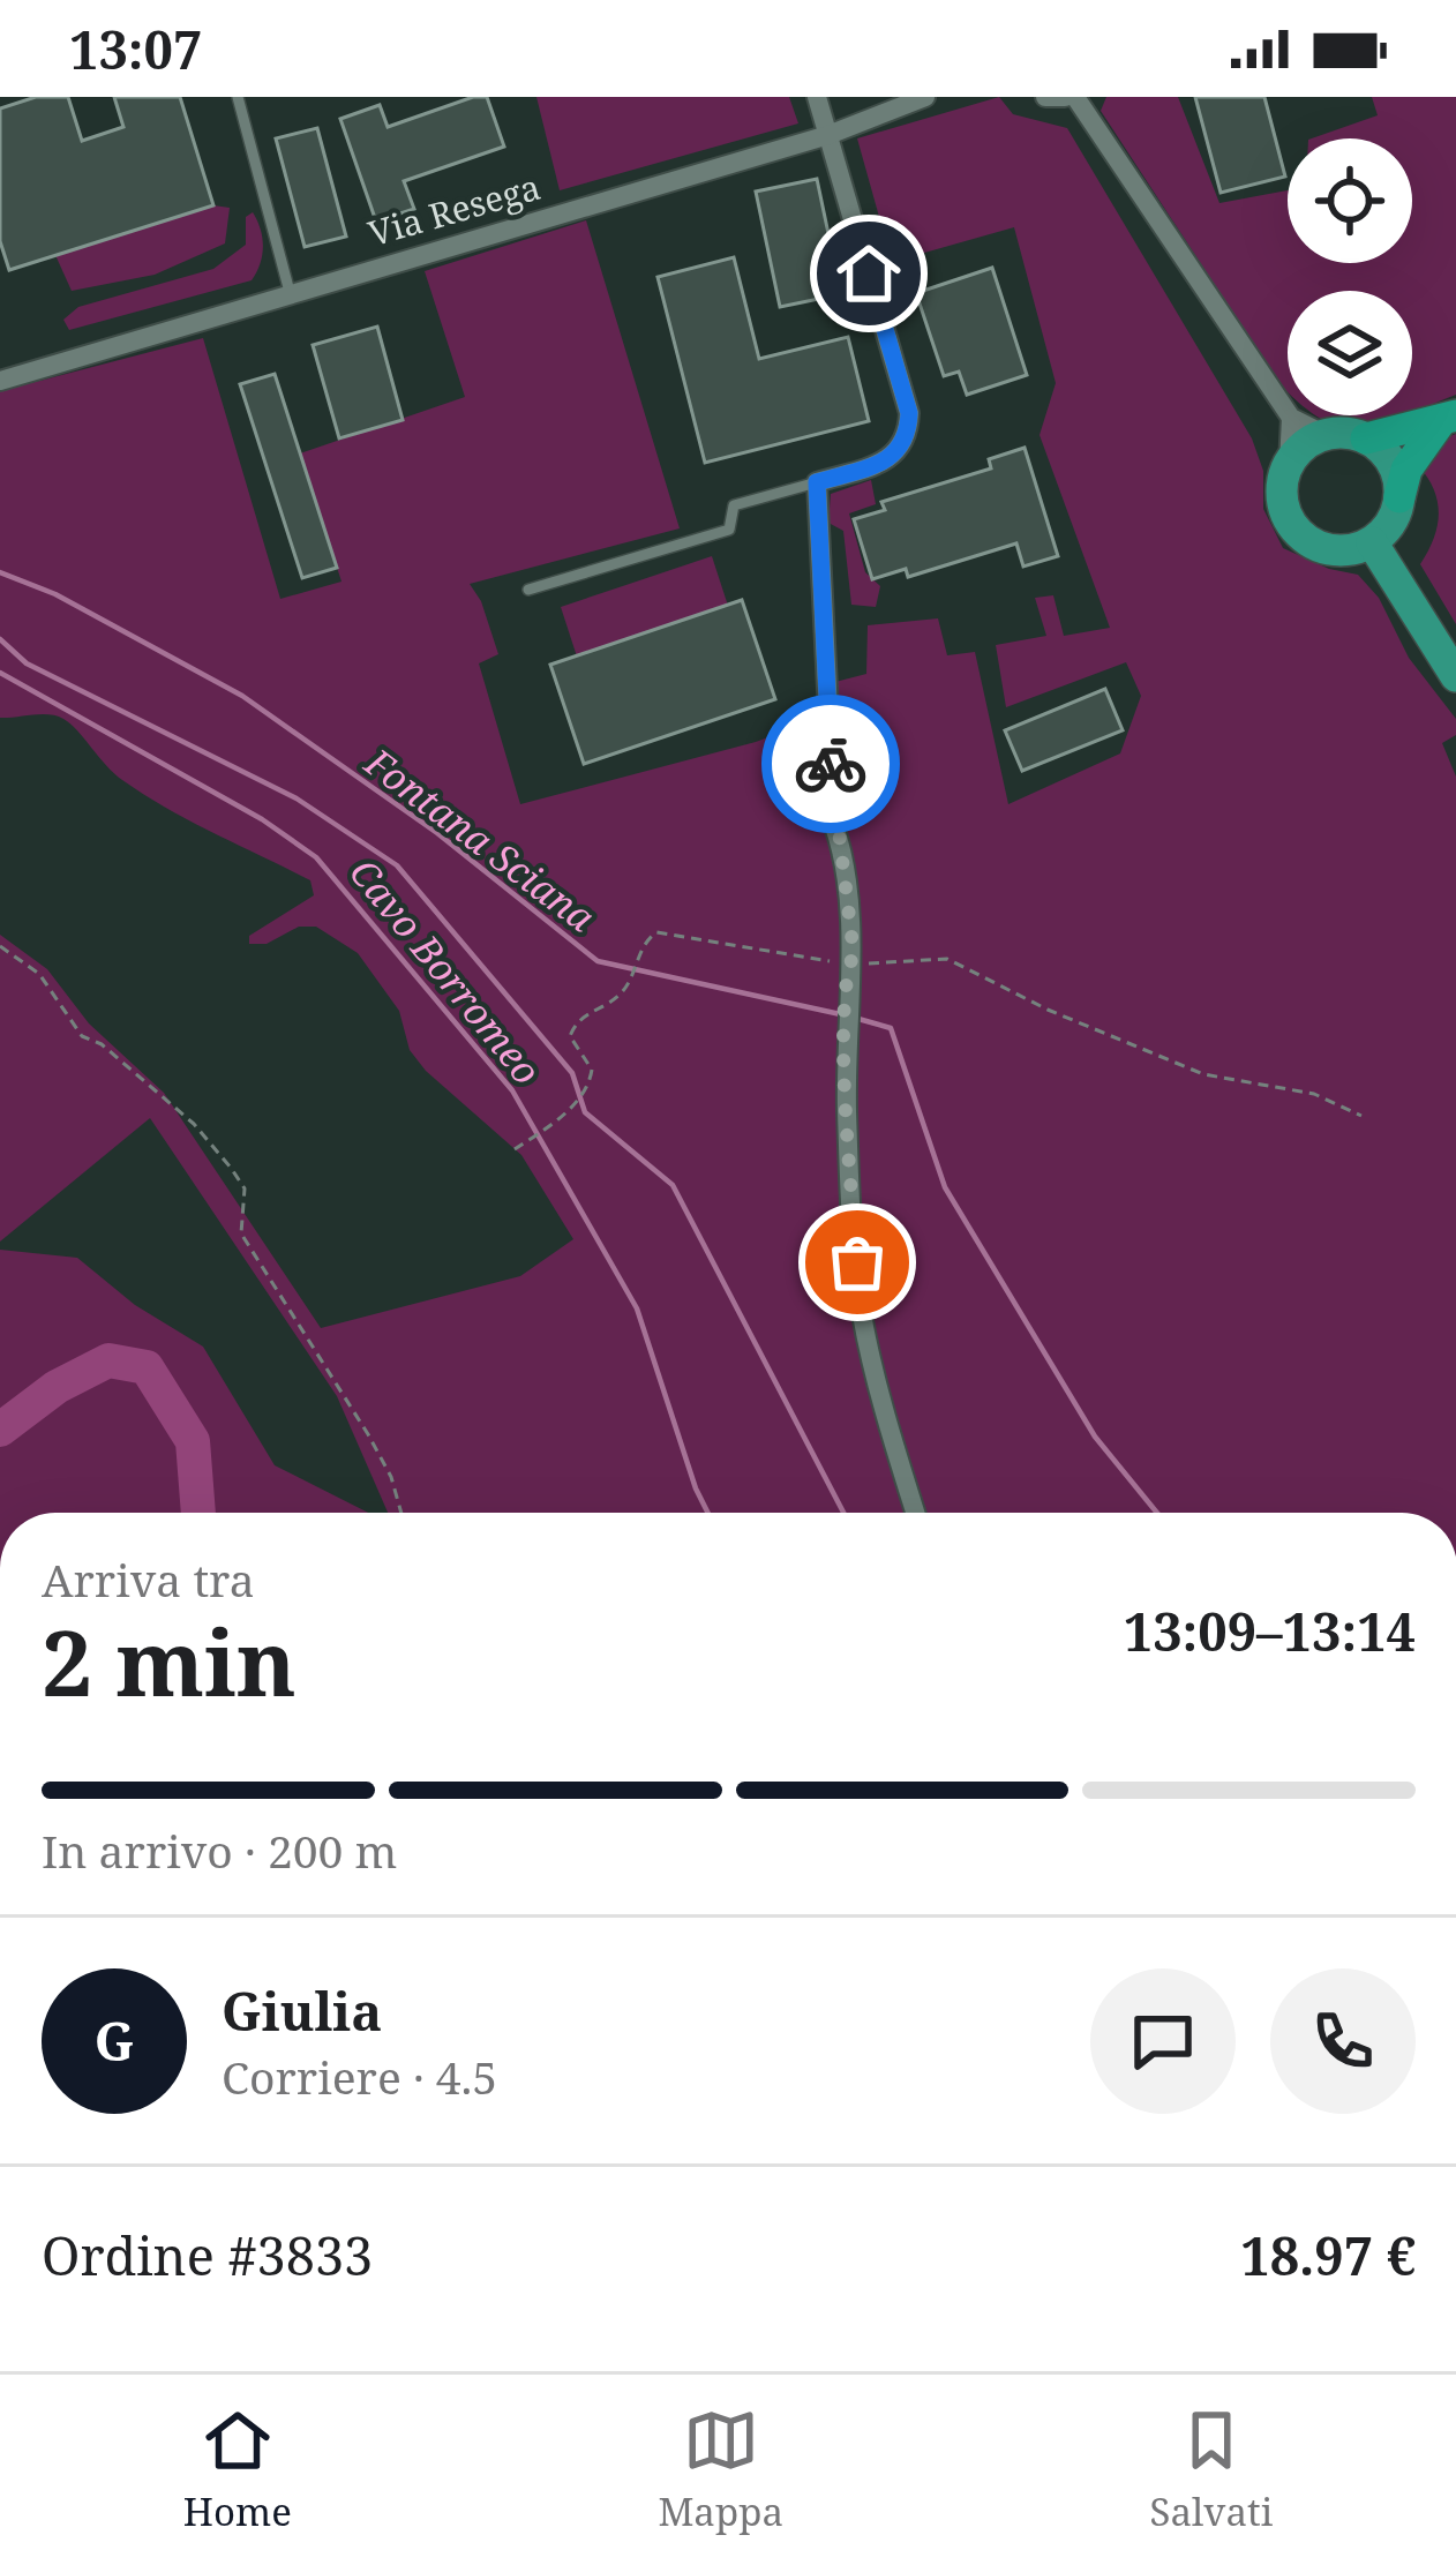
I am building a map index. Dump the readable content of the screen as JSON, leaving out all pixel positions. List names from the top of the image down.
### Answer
{
  "streets": {
    "street": ["Via Resega"]
  },
  "water": ["Fontana Sciana", "Cavo Borromeo"],
  "page": {
    "status": "13:07",
    "heading": ["2 min", "Arriva tra", "13:09–13:14"],
    "panel": [
      "Giulia",
      "Corriere · 4.5",
      "Ordine #3833",
      "18.97 €"
    ],
    "bar": "In arrivo · 200 m",
    "round": "G",
    "tabs": ["Home", "Mappa", "Salvati"]
  }
}
